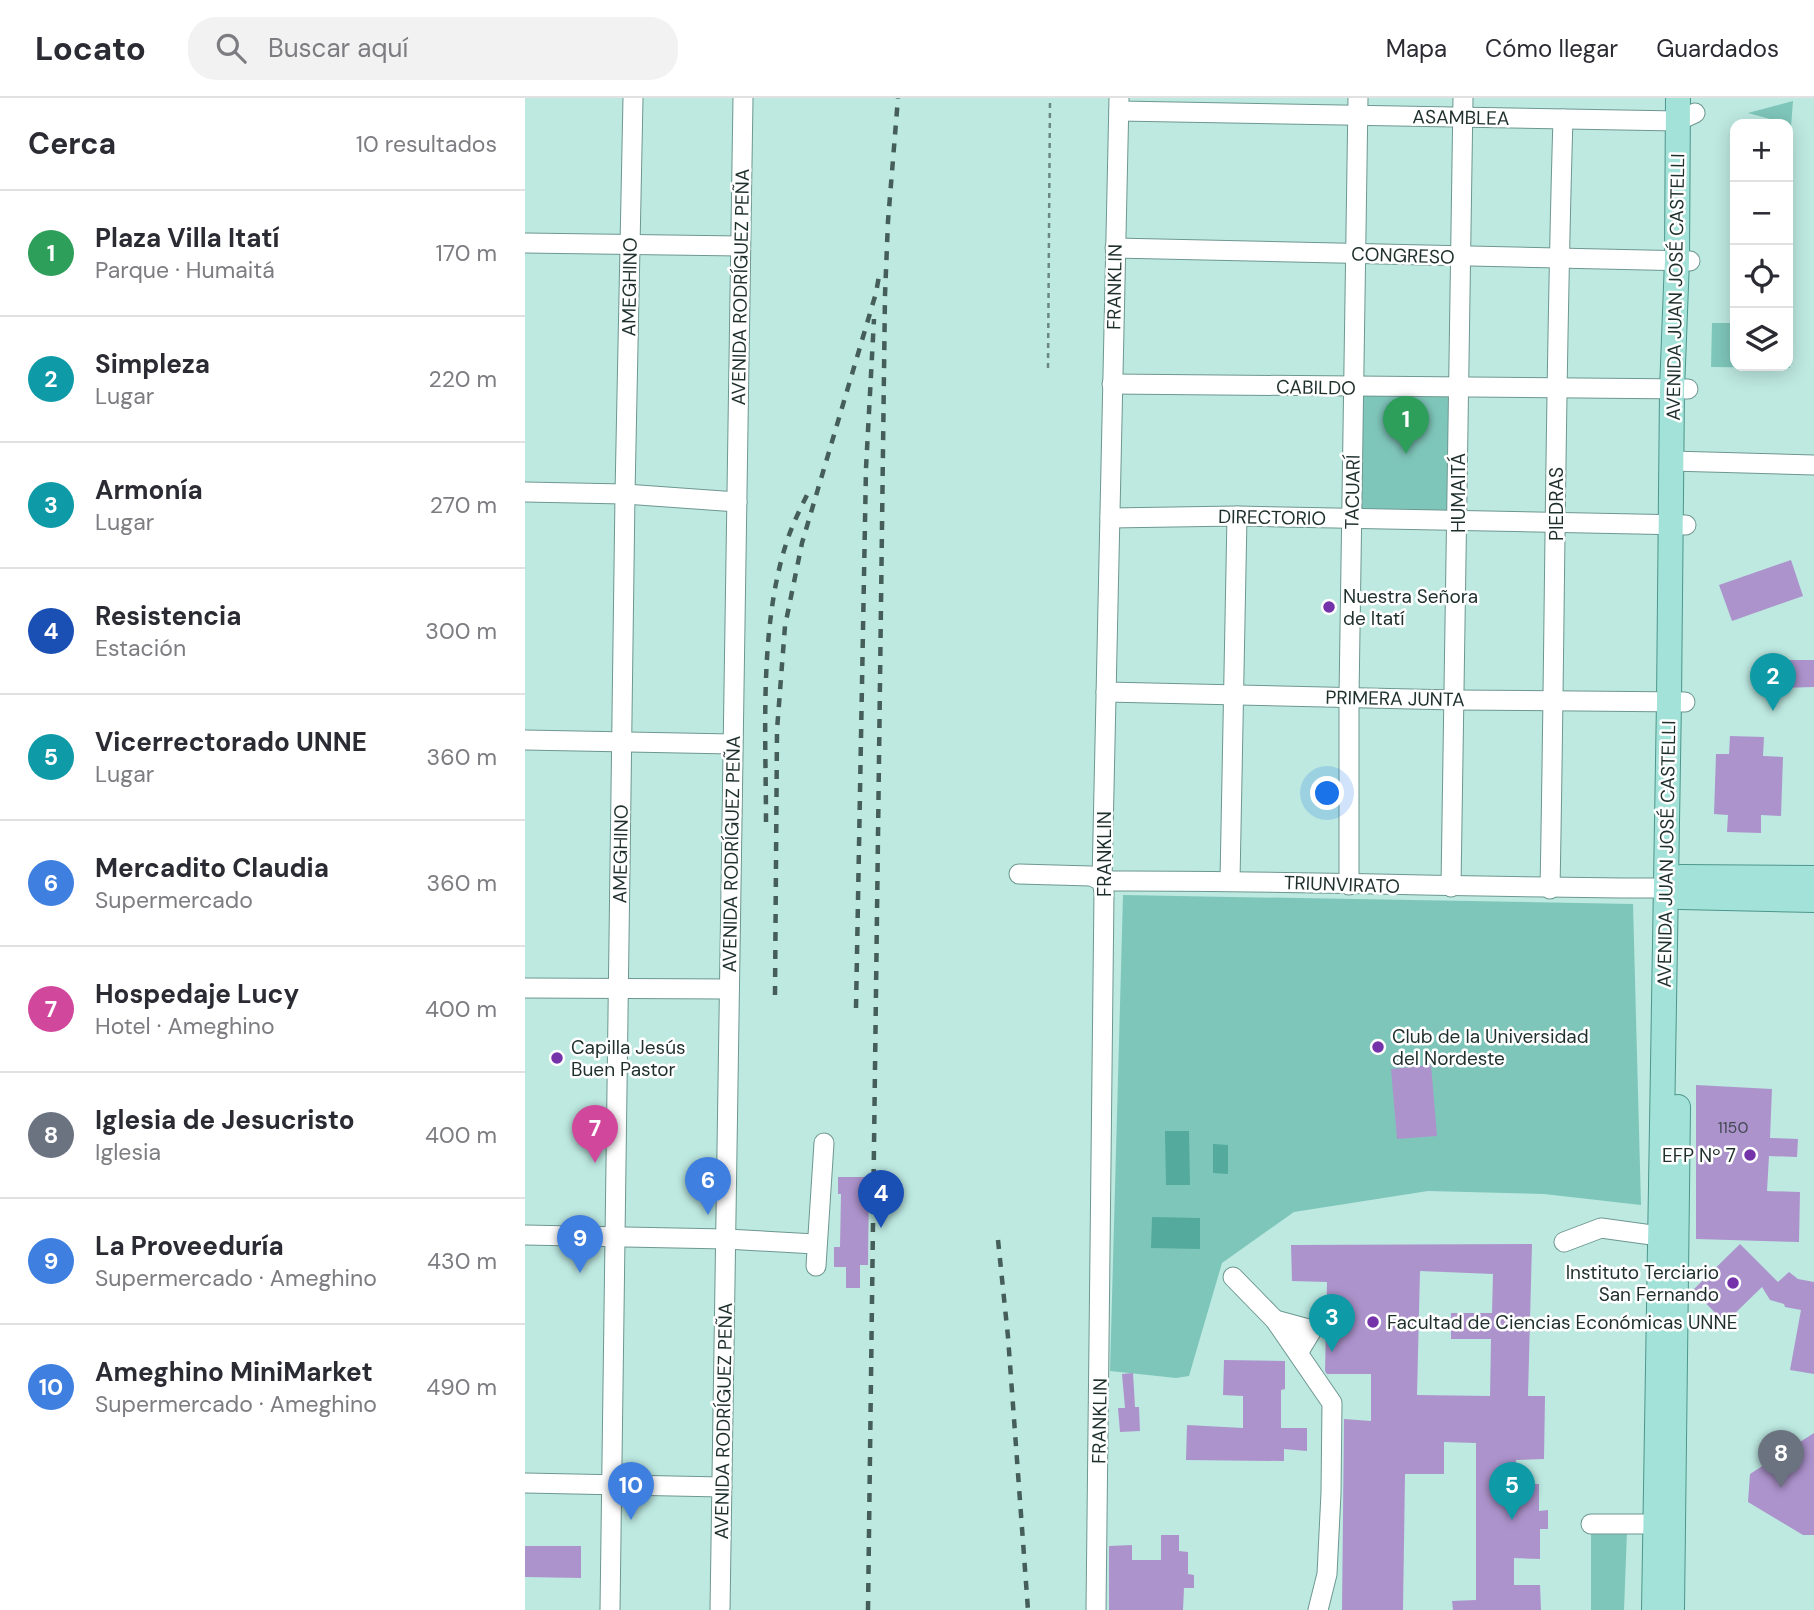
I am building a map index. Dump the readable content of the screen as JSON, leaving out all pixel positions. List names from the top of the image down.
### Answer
{
  "streets": {
    "main road": ["AVENIDA JUAN JOSÉ CASTELLI"],
    "street": [
      "ASAMBLEA",
      "CONGRESO",
      "AMEGHINO",
      "AVENIDA RODRÍGUEZ PEÑA",
      "FRANKLIN",
      "CABILDO",
      "TACUARÍ",
      "HUMAITÁ",
      "PIEDRAS",
      "DIRECTORIO",
      "PRIMERA JUNTA",
      "TRIUNVIRATO"
    ]
  },
  "crossings": [
    ["ASAMBLEA", "FRANKLIN"],
    ["ASAMBLEA", "AVENIDA JUAN JOSÉ CASTELLI"],
    ["ASAMBLEA", "TACUARÍ"],
    ["ASAMBLEA", "HUMAITÁ"],
    ["ASAMBLEA", "PIEDRAS"],
    ["CONGRESO", "FRANKLIN"],
    ["CONGRESO", "AVENIDA JUAN JOSÉ CASTELLI"],
    ["CONGRESO", "TACUARÍ"],
    ["CONGRESO", "HUMAITÁ"],
    ["CONGRESO", "PIEDRAS"],
    ["FRANKLIN", "CABILDO"],
    ["FRANKLIN", "DIRECTORIO"],
    ["FRANKLIN", "PRIMERA JUNTA"],
    ["FRANKLIN", "TRIUNVIRATO"],
    ["AVENIDA JUAN JOSÉ CASTELLI", "CABILDO"],
    ["AVENIDA JUAN JOSÉ CASTELLI", "DIRECTORIO"],
    ["AVENIDA JUAN JOSÉ CASTELLI", "PRIMERA JUNTA"],
    ["AVENIDA JUAN JOSÉ CASTELLI", "TRIUNVIRATO"],
    ["CABILDO", "TACUARÍ"],
    ["CABILDO", "HUMAITÁ"],
    ["CABILDO", "PIEDRAS"],
    ["TACUARÍ", "DIRECTORIO"],
    ["TACUARÍ", "PRIMERA JUNTA"],
    ["TACUARÍ", "TRIUNVIRATO"],
    ["HUMAITÁ", "DIRECTORIO"],
    ["HUMAITÁ", "PRIMERA JUNTA"],
    ["HUMAITÁ", "TRIUNVIRATO"],
    ["PIEDRAS", "DIRECTORIO"],
    ["PIEDRAS", "PRIMERA JUNTA"],
    ["PIEDRAS", "TRIUNVIRATO"]
  ],
  "places": [
    "Nuestra Señora de Itatí",
    "Club de la Universidad del Nordeste",
    "Capilla Jesús Buen Pastor",
    "EFP Nº 7",
    "Instituto Terciario San Fernando",
    "Facultad de Ciencias Económicas UNNE"
  ],
  "house_numbers": ["1150"],
  "page": {
    "header": "Locato",
    "search": "Buscar aquí",
    "nav": ["Mapa", "Cómo llegar", "Guardados"],
    "heading": ["Cerca", "10 resultados"],
    "map_buttons": ["+", "−"],
    "list": [
      {
        "mark": "1",
        "name": "Plaza Villa Itatí",
        "note": "Parque · Humaitá",
        "value": "170 m"
      },
      {
        "mark": "2",
        "name": "Simpleza",
        "note": "Lugar",
        "value": "220 m"
      },
      {
        "mark": "3",
        "name": "Armonía",
        "note": "Lugar",
        "value": "270 m"
      },
      {
        "mark": "4",
        "name": "Resistencia",
        "note": "Estación",
        "value": "300 m"
      },
      {
        "mark": "5",
        "name": "Vicerrectorado UNNE",
        "note": "Lugar",
        "value": "360 m"
      },
      {
        "mark": "6",
        "name": "Mercadito Claudia",
        "note": "Supermercado",
        "value": "360 m"
      },
      {
        "mark": "7",
        "name": "Hospedaje Lucy",
        "note": "Hotel · Ameghino",
        "value": "400 m"
      },
      {
        "mark": "8",
        "name": "Iglesia de Jesucristo",
        "note": "Iglesia",
        "value": "400 m"
      },
      {
        "mark": "9",
        "name": "La Proveeduría",
        "note": "Supermercado · Ameghino",
        "value": "430 m"
      },
      {
        "mark": "10",
        "name": "Ameghino MiniMarket",
        "note": "Supermercado · Ameghino",
        "value": "490 m"
      }
    ],
    "pins": [
      "1",
      "2",
      "7",
      "6",
      "4",
      "9",
      "3",
      "8",
      "5",
      "10"
    ]
  }
}
